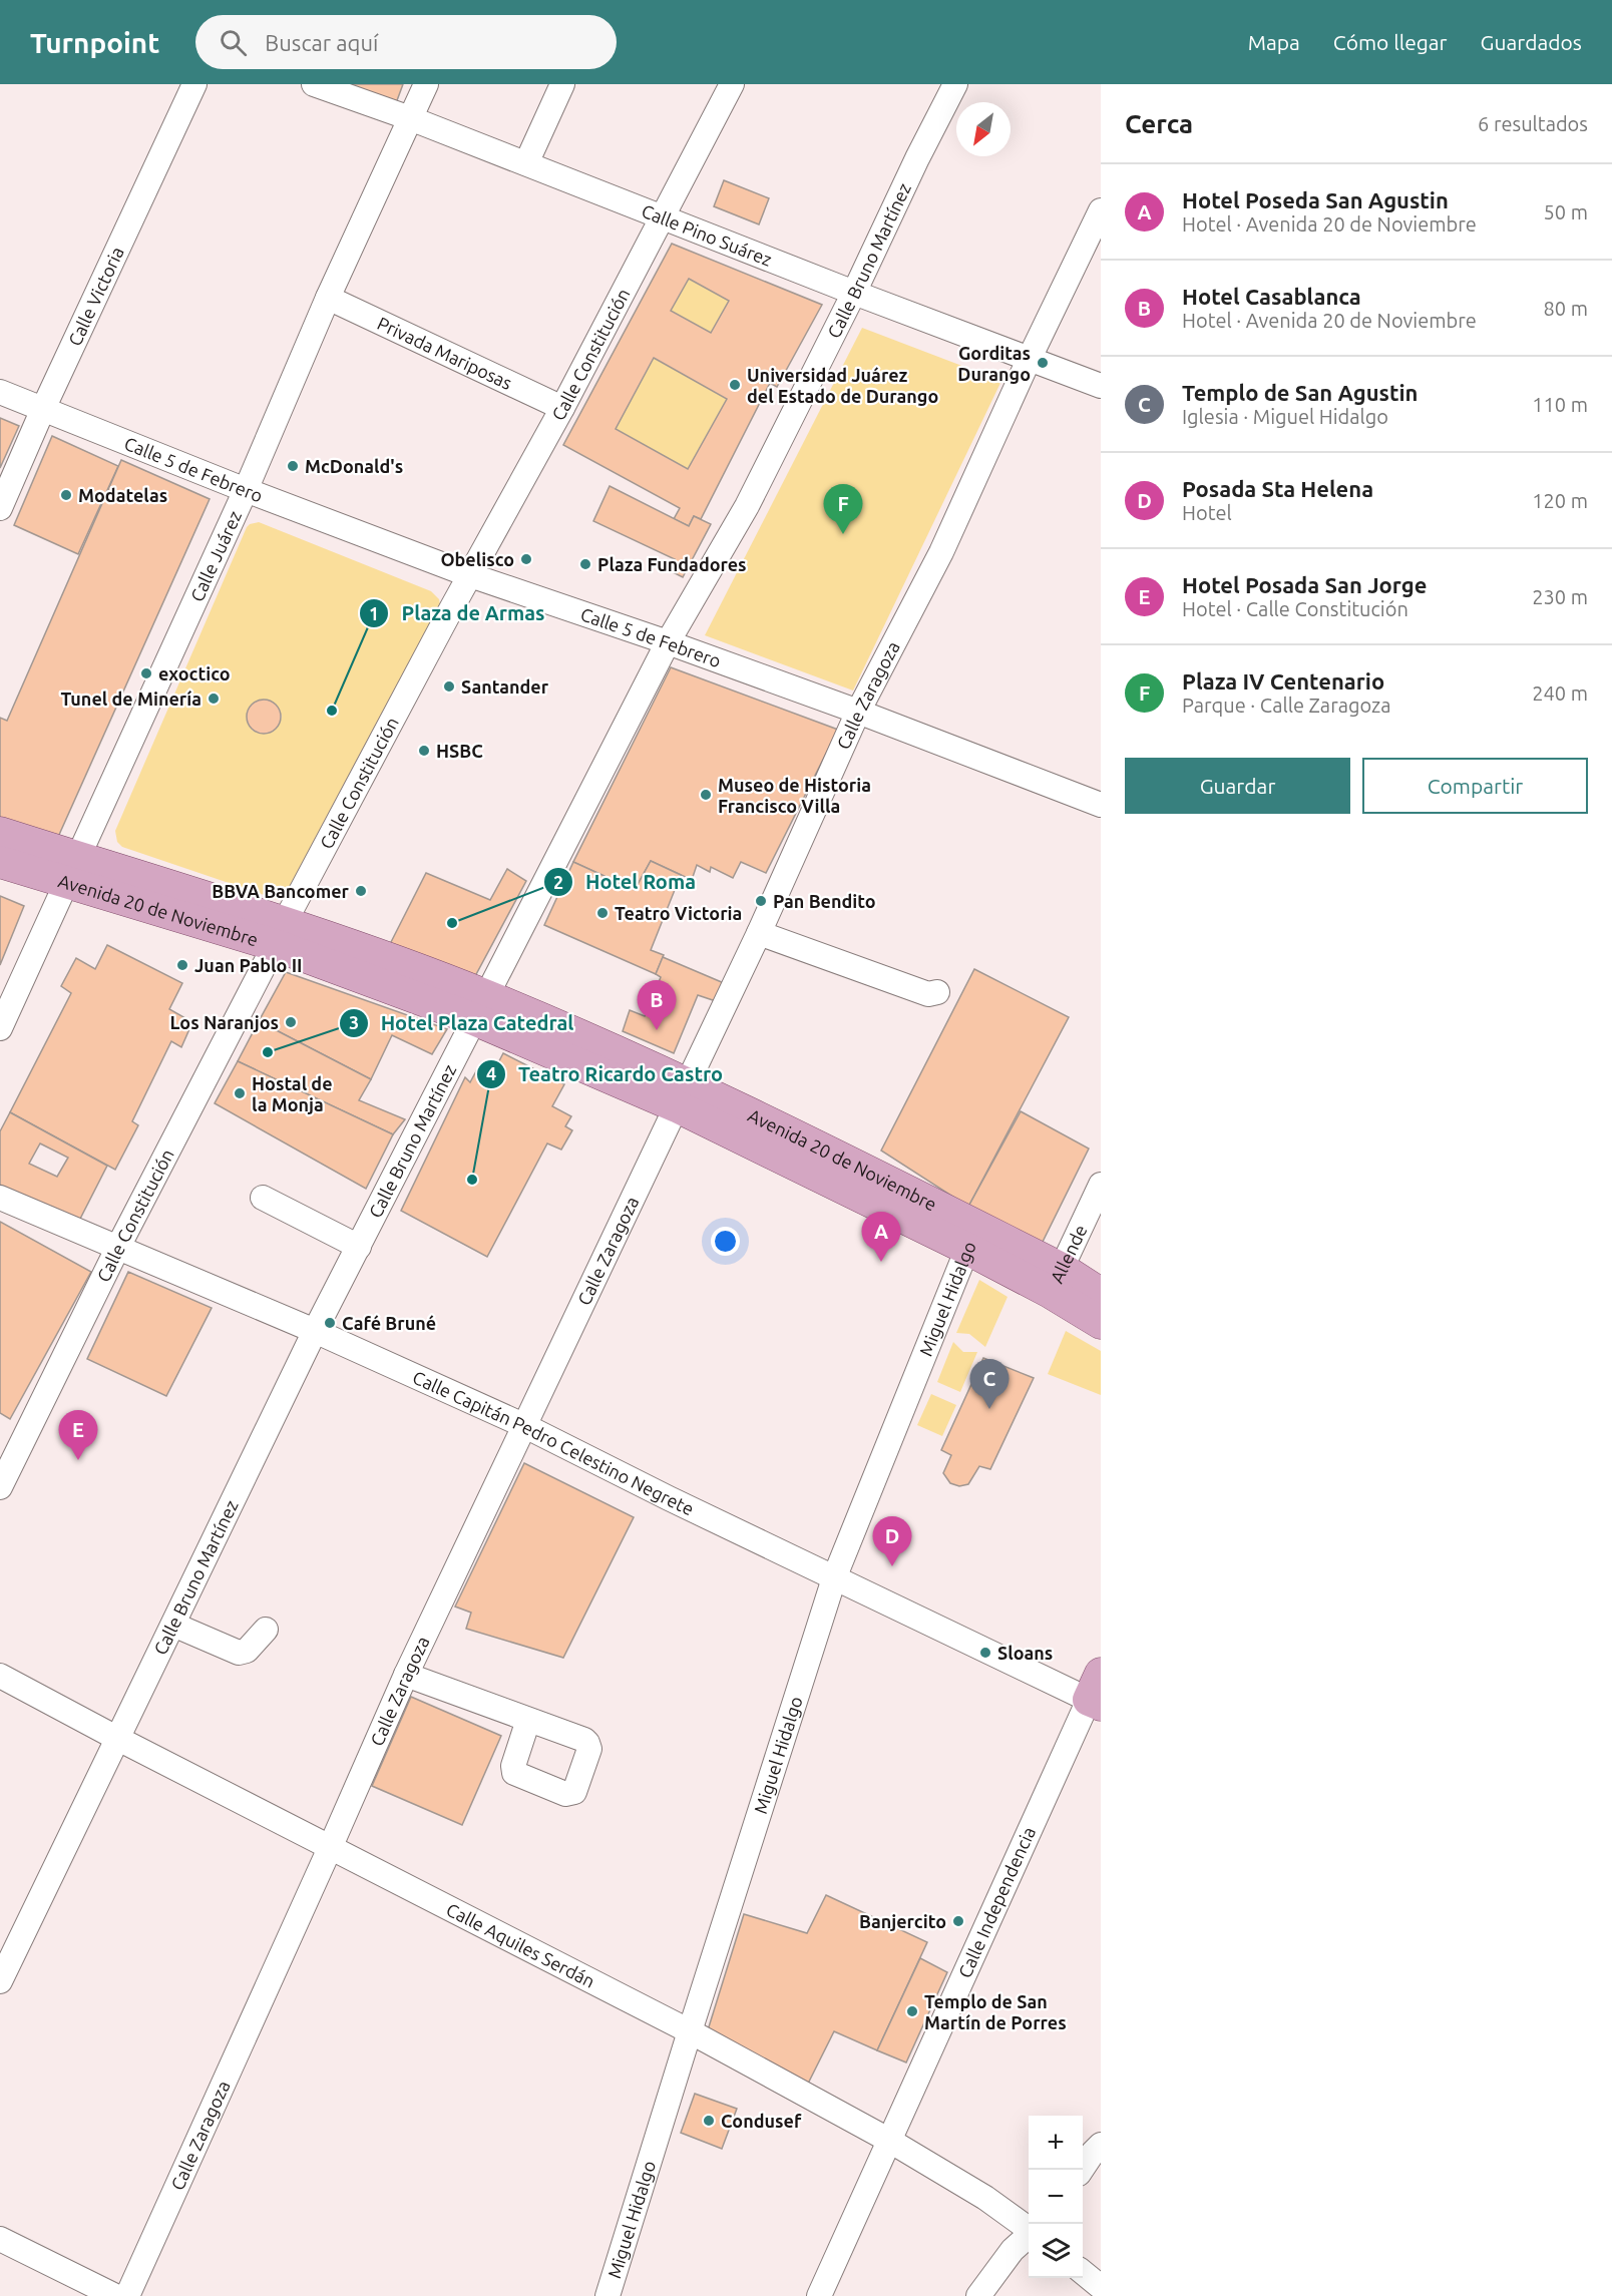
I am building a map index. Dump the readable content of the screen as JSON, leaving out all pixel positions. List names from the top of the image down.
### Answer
{
  "streets": {
    "main road": ["Avenida 20 de Noviembre"],
    "street": [
      "Calle Pino Suárez",
      "Calle Bruno Martínez",
      "Calle Victoria",
      "Privada Mariposas",
      "Calle Constitución",
      "Calle 5 de Febrero",
      "Calle Juárez",
      "Calle Zaragoza",
      "Allende",
      "Miguel Hidalgo",
      "Calle Capitán Pedro Celestino Negrete",
      "Calle Independencia",
      "Calle Aquiles Serdán"
    ]
  },
  "crossings": [
    ["Calle Pino Suárez", "Calle Bruno Martínez"],
    ["Calle Pino Suárez", "Calle Constitución"],
    ["Calle Pino Suárez", "Calle Juárez"],
    ["Calle Pino Suárez", "Calle Zaragoza"],
    ["Calle Bruno Martínez", "Calle 5 de Febrero"],
    ["Calle Bruno Martínez", "Avenida 20 de Noviembre"],
    ["Calle Bruno Martínez", "Calle Capitán Pedro Celestino Negrete"],
    ["Calle Bruno Martínez", "Calle Aquiles Serdán"],
    ["Calle Victoria", "Calle 5 de Febrero"],
    ["Privada Mariposas", "Calle Constitución"],
    ["Privada Mariposas", "Calle Juárez"],
    ["Calle Constitución", "Calle 5 de Febrero"],
    ["Calle Constitución", "Avenida 20 de Noviembre"],
    ["Calle Constitución", "Calle Capitán Pedro Celestino Negrete"],
    ["Calle 5 de Febrero", "Calle Juárez"],
    ["Calle 5 de Febrero", "Calle Zaragoza"],
    ["Calle Juárez", "Avenida 20 de Noviembre"],
    ["Calle Zaragoza", "Avenida 20 de Noviembre"],
    ["Calle Zaragoza", "Calle Capitán Pedro Celestino Negrete"],
    ["Calle Zaragoza", "Calle Aquiles Serdán"],
    ["Avenida 20 de Noviembre", "Allende"],
    ["Avenida 20 de Noviembre", "Miguel Hidalgo"],
    ["Miguel Hidalgo", "Calle Capitán Pedro Celestino Negrete"],
    ["Miguel Hidalgo", "Calle Aquiles Serdán"],
    ["Calle Capitán Pedro Celestino Negrete", "Calle Independencia"],
    ["Calle Independencia", "Calle Aquiles Serdán"]
  ],
  "places": [
    "Gorditas Durango",
    "Universidad Juárez del Estado de Durango",
    "McDonald's",
    "Modatelas",
    "Obelisco",
    "Plaza Fundadores",
    "exoctico",
    "Santander",
    "Tunel de Minería",
    "Plaza de Armas",
    "HSBC",
    "Museo de Historia Francisco Villa",
    "BBVA Bancomer",
    "Pan Bendito",
    "Teatro Victoria",
    "Hotel Roma",
    "Juan Pablo II",
    "Los Naranjos",
    "Hotel Plaza Catedral",
    "Hostal de la Monja",
    "Teatro Ricardo Castro",
    "Café Bruné",
    "Sloans",
    "Banjercito",
    "Templo de San Martín de Porres",
    "Condusef"
  ],
  "north": "bottom left",
  "page": {
    "header": "Turnpoint",
    "search": "Buscar aquí",
    "nav": ["Mapa", "Cómo llegar", "Guardados"],
    "heading": ["Cerca", "6 resultados"],
    "list": [
      {
        "mark": "A",
        "name": "Hotel Poseda San Agustin",
        "note": "Hotel · Avenida 20 de Noviembre",
        "value": "50 m"
      },
      {
        "mark": "B",
        "name": "Hotel Casablanca",
        "note": "Hotel · Avenida 20 de Noviembre",
        "value": "80 m"
      },
      {
        "mark": "C",
        "name": "Templo de San Agustin",
        "note": "Iglesia · Miguel Hidalgo",
        "value": "110 m"
      },
      {
        "mark": "D",
        "name": "Posada Sta Helena",
        "note": "Hotel",
        "value": "120 m"
      },
      {
        "mark": "E",
        "name": "Hotel Posada San Jorge",
        "note": "Hotel · Calle Constitución",
        "value": "230 m"
      },
      {
        "mark": "F",
        "name": "Plaza IV Centenario",
        "note": "Parque · Calle Zaragoza",
        "value": "240 m"
      }
    ],
    "pins": [
      "F",
      "B",
      "A",
      "C",
      "E",
      "D"
    ],
    "buttons": ["Guardar", "Compartir"],
    "map_buttons": ["+", "−"]
  }
}
